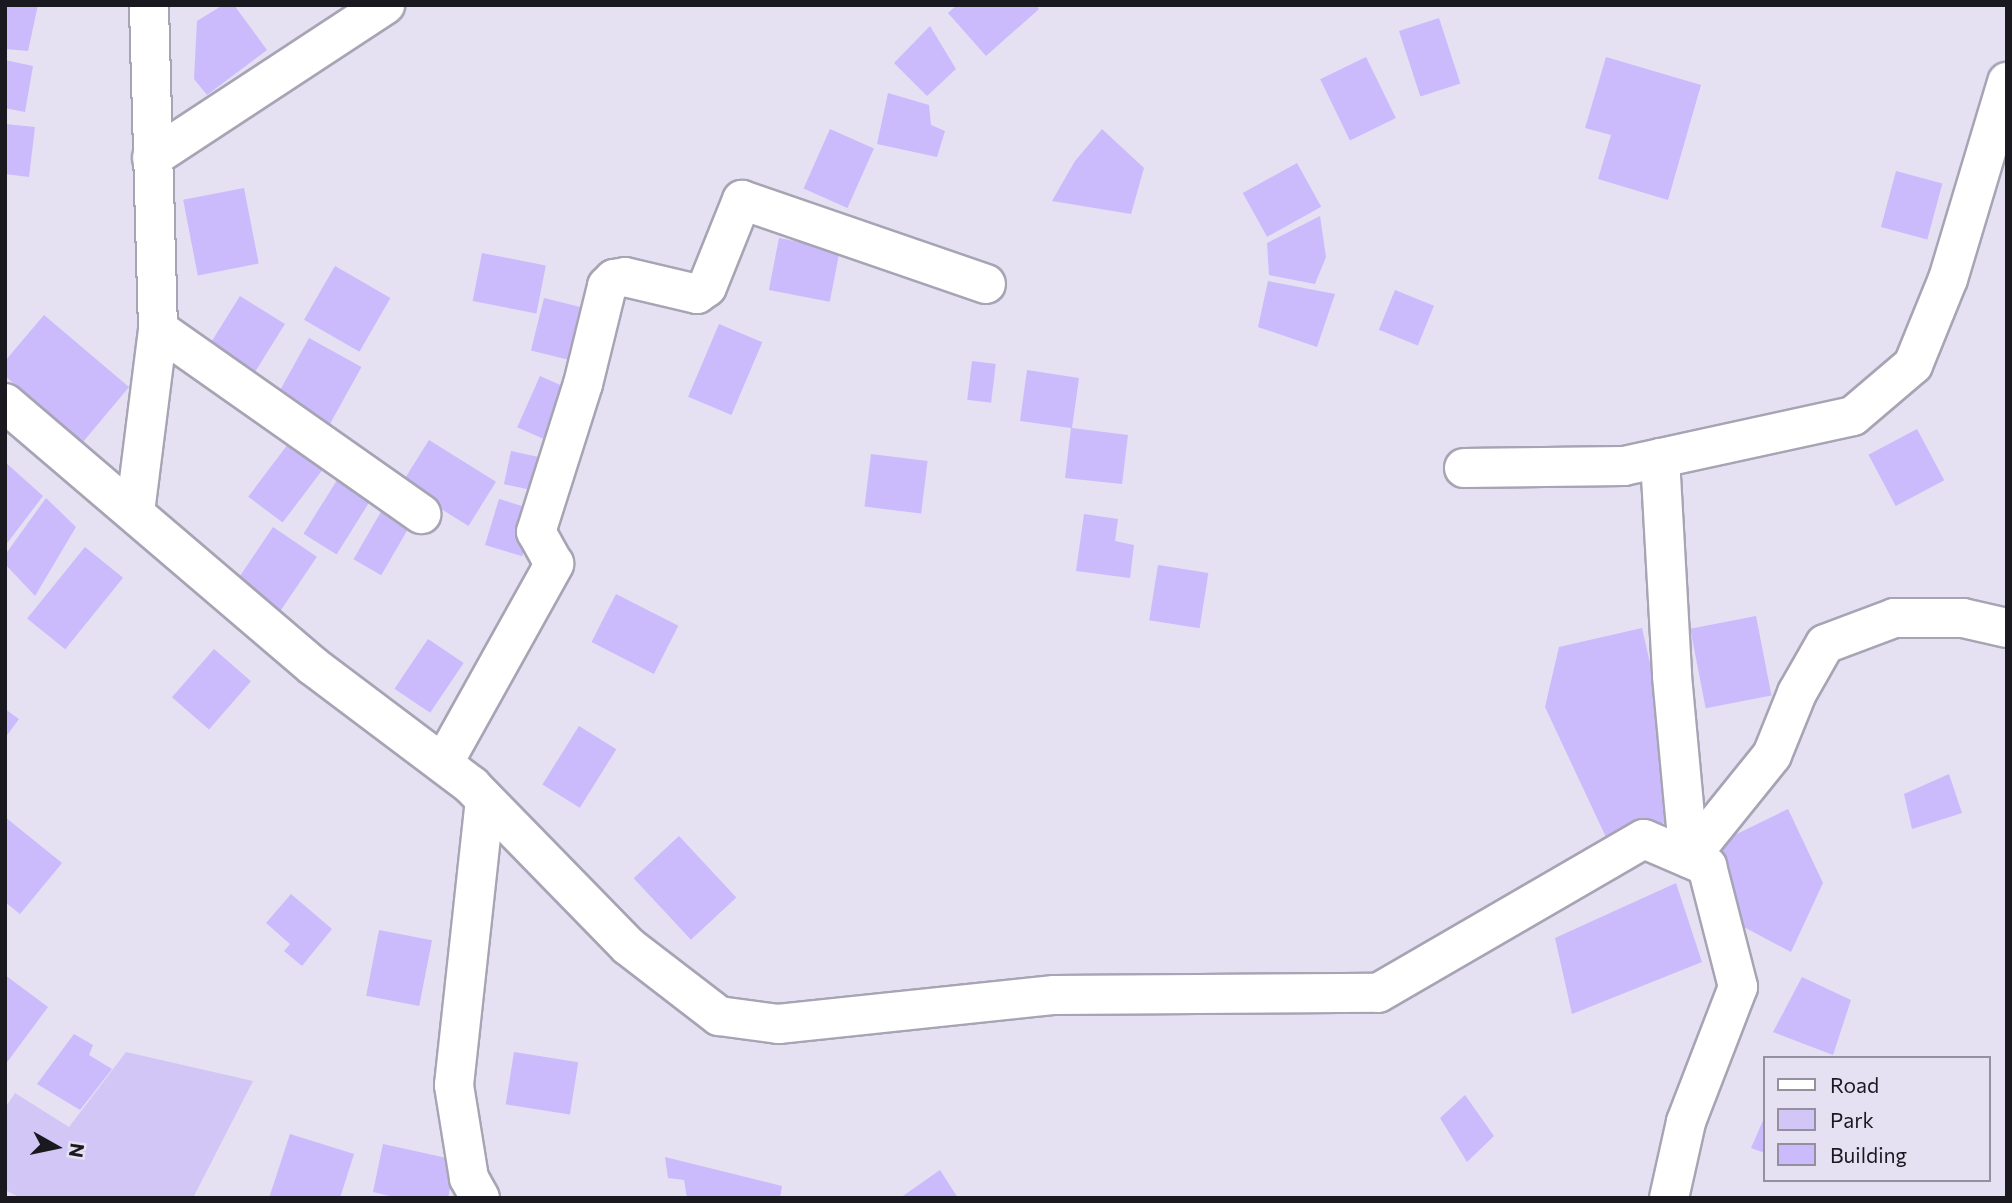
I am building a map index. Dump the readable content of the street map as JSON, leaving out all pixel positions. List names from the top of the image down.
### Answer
{
  "legend": ["Road", "Park", "Building"],
  "north": "right"
}
